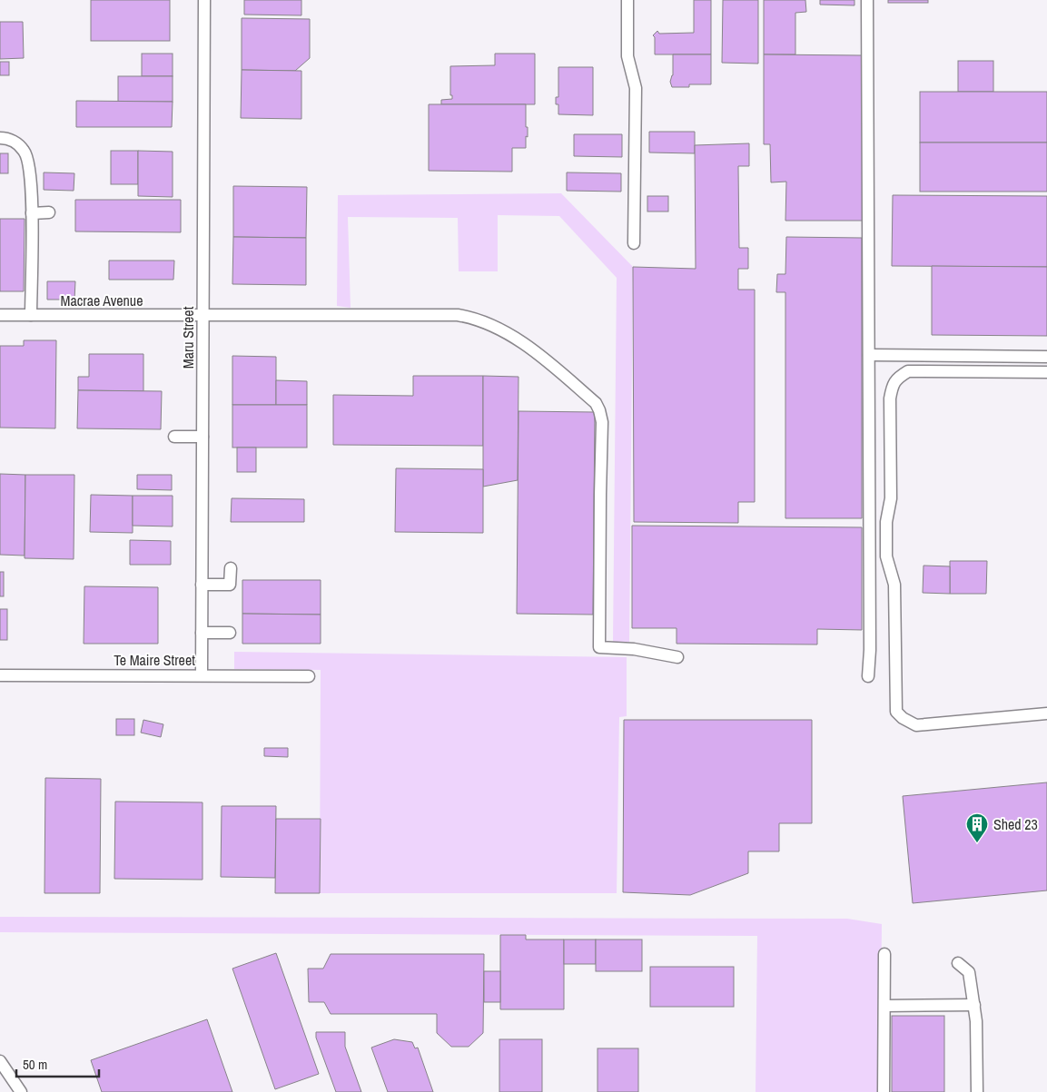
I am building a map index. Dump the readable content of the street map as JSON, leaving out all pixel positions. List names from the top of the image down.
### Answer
{
  "streets": {
    "street": ["Macrae Avenue", "Maru Street", "Te Maire Street"]
  },
  "crossings": [
    ["Macrae Avenue", "Maru Street"],
    ["Maru Street", "Te Maire Street"]
  ],
  "places": {
    "building": ["Shed 23"]
  },
  "scale_bar": "50 m"
}
